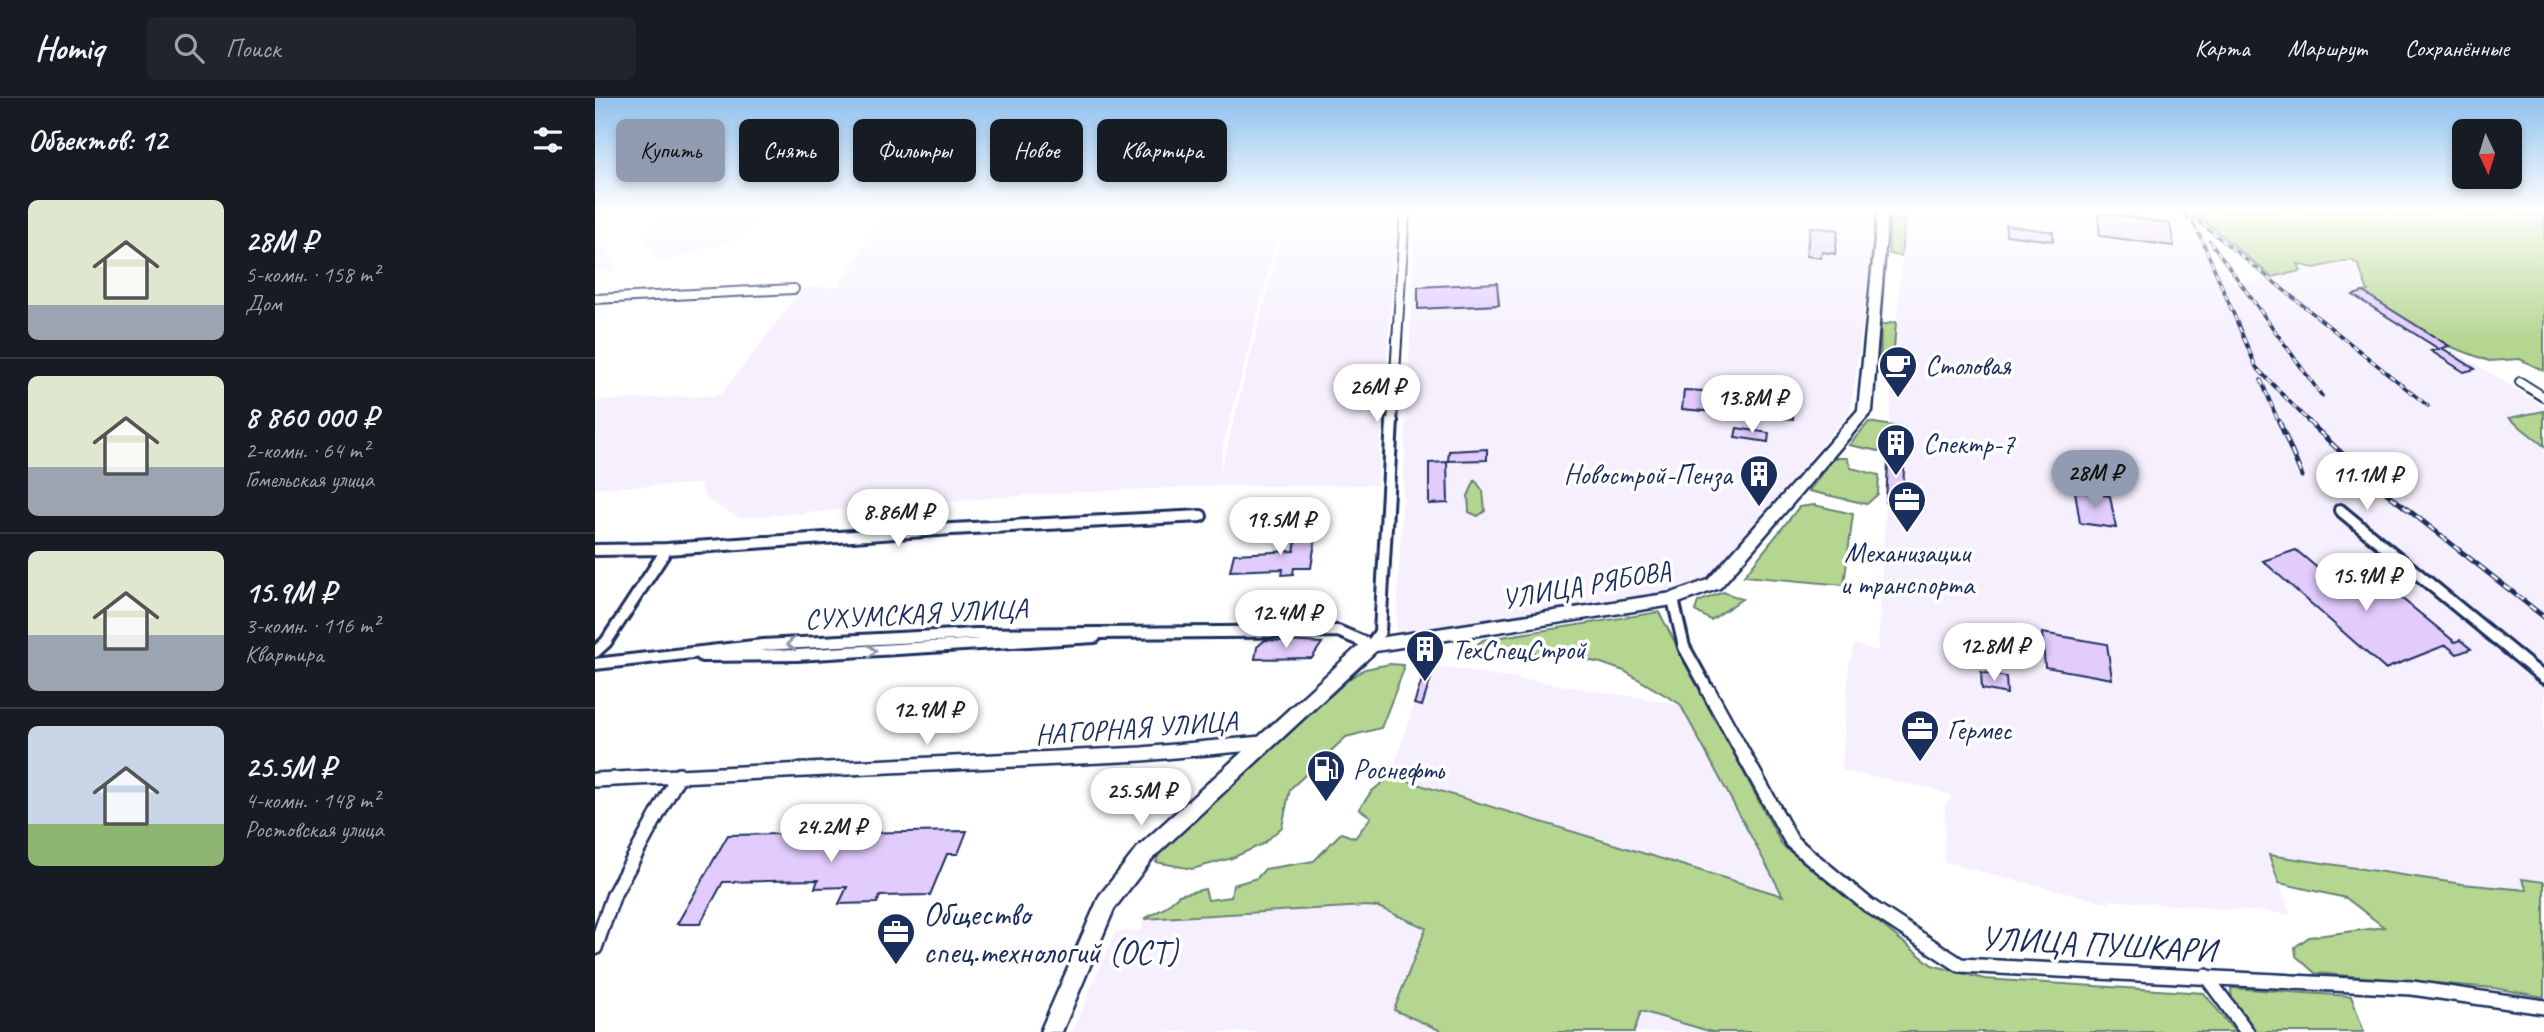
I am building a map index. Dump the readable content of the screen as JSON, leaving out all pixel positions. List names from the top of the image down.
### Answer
{
  "streets": {
    "street": [
      "УЛИЦА РЯБОВА",
      "СУХУМСКАЯ УЛИЦА",
      "НАГОРНАЯ УЛИЦА",
      "УЛИЦА ПУШКАРИ"
    ]
  },
  "crossings": [
    ["УЛИЦА РЯБОВА", "СУХУМСКАЯ УЛИЦА"],
    ["УЛИЦА РЯБОВА", "УЛИЦА ПУШКАРИ"]
  ],
  "places": {
    "cafe": ["Столовая"],
    "building": ["Спектр-7", "Новострой-Пенза", "ТехСпецСтрой"],
    "office": ["Механизации и транспорта", "Гермес", "Общество спец.технологий (ОСТ)"],
    "fuel station": ["Роснефть"]
  },
  "north": "bottom",
  "page": {
    "header": "Homiq",
    "search": "Поиск",
    "nav": ["Карта", "Маршрут", "Сохранённые"],
    "heading": "Объектов: 12",
    "chip": [
      "Купить",
      "Снять",
      "Фильтры",
      "Новое",
      "Квартира"
    ],
    "list": [
      {
        "name": "28M ₽",
        "note": "5-комн. · 158 m² · Дом"
      },
      {
        "name": "8 860 000 ₽",
        "note": "2-комн. · 64 m² · Гомельская улица"
      },
      {
        "name": "15.9M ₽",
        "note": "3-комн. · 116 m² · Квартира"
      },
      {
        "name": "25.5M ₽",
        "note": "4-комн. · 148 m² · Ростовская улица"
      }
    ],
    "price": [
      "26M ₽",
      "13.8M ₽",
      "28M ₽",
      "11.1M ₽",
      "8.86M ₽",
      "19.5M ₽",
      "15.9M ₽",
      "12.4M ₽",
      "12.8M ₽",
      "12.9M ₽",
      "25.5M ₽",
      "24.2M ₽"
    ]
  }
}
